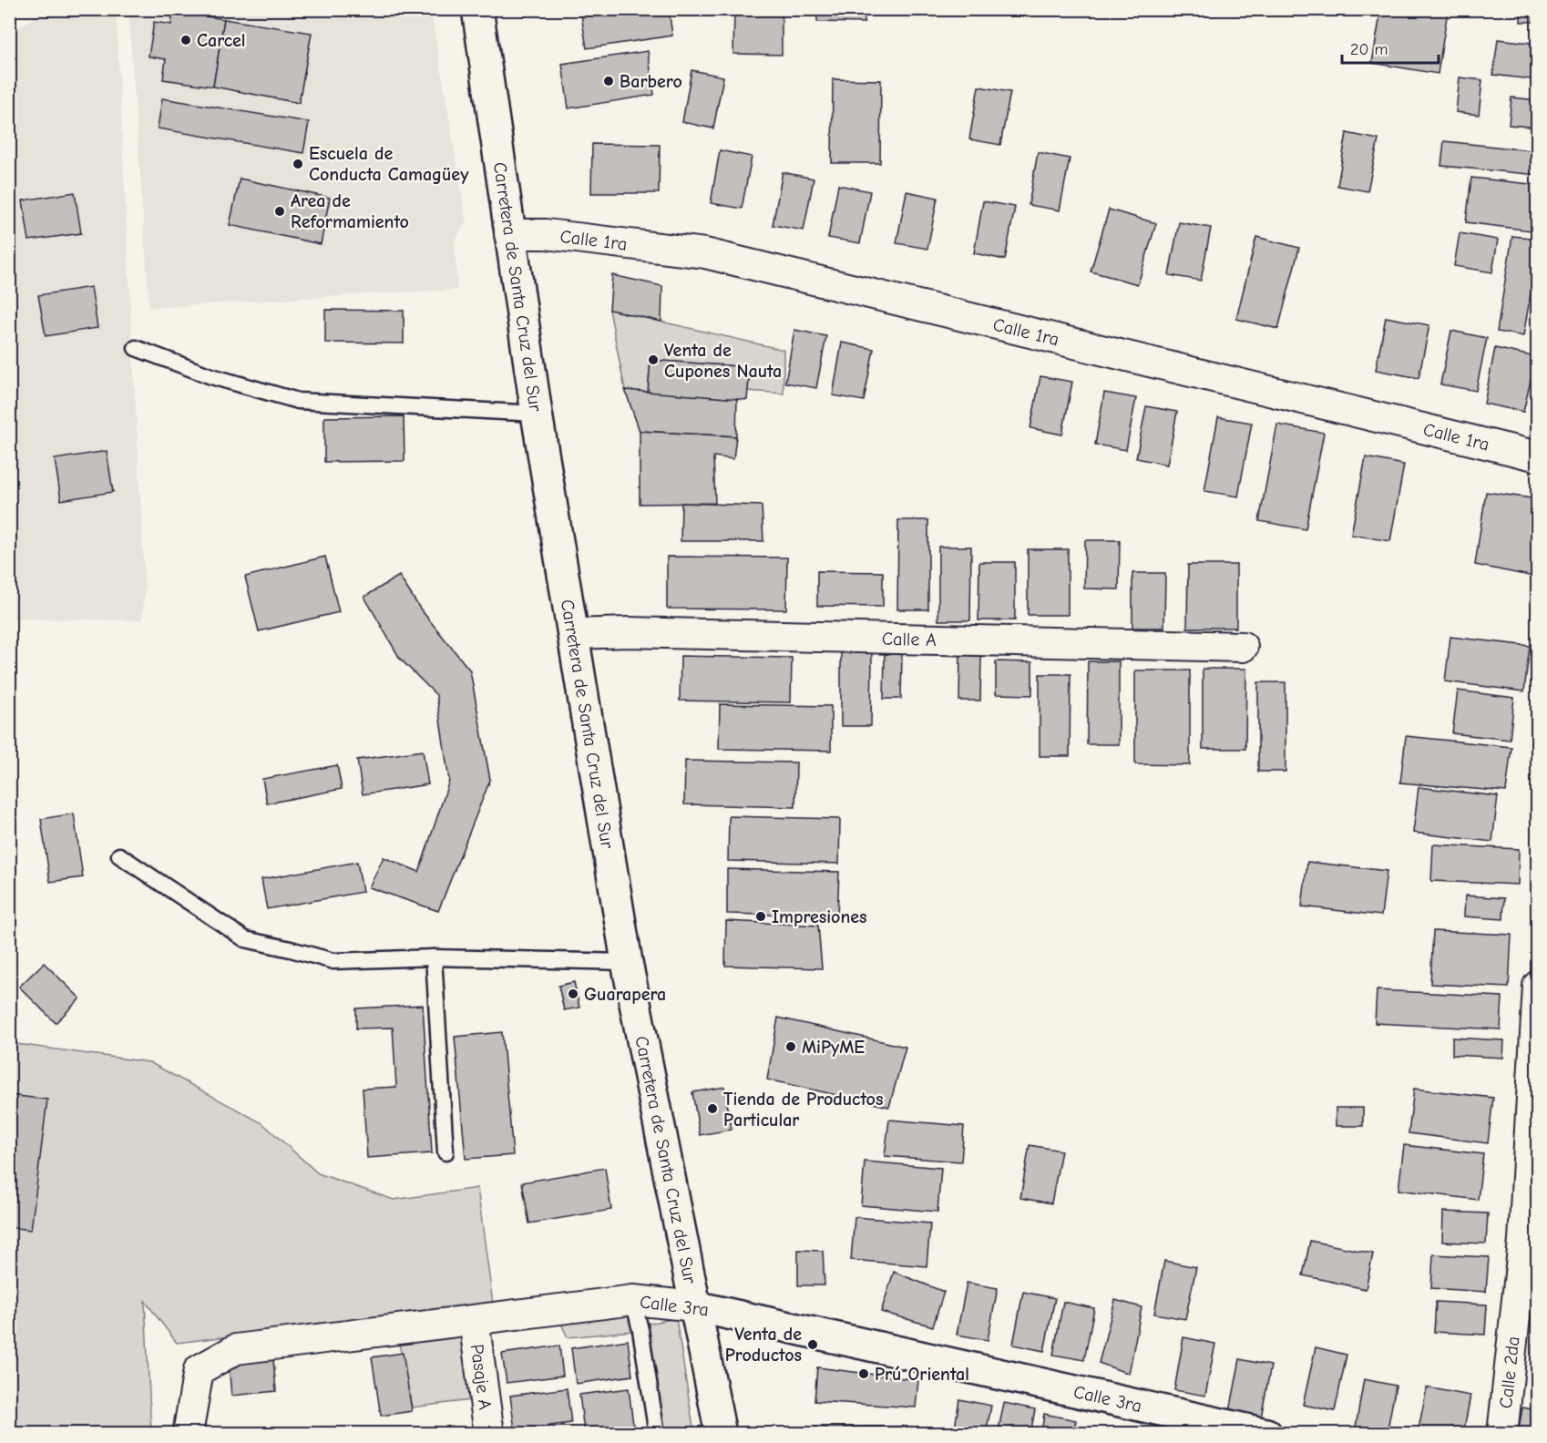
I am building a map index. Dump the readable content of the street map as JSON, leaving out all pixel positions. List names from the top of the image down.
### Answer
{
  "streets": {
    "main road": ["Carretera de Santa Cruz del Sur", "Calle 3ra"],
    "street": [
      "Calle 1ra",
      "Calle A",
      "Calle 2da",
      "Pasaje A"
    ]
  },
  "crossings": [
    ["Calle 1ra", "Carretera de Santa Cruz del Sur"],
    ["Carretera de Santa Cruz del Sur", "Calle A"],
    ["Carretera de Santa Cruz del Sur", "Calle 3ra"],
    ["Calle 3ra", "Pasaje A"]
  ],
  "places": [
    "Carcel",
    "Barbero",
    "Escuela de Conducta Camagüey",
    "Area de Reformamiento",
    "Venta de Cupones Nauta",
    "Impresiones",
    "Guarapera",
    "MiPyME",
    "Tienda de Productos Particular",
    "Venta de Productos",
    "Prú Oriental"
  ],
  "scale_bar": "20 m"
}
